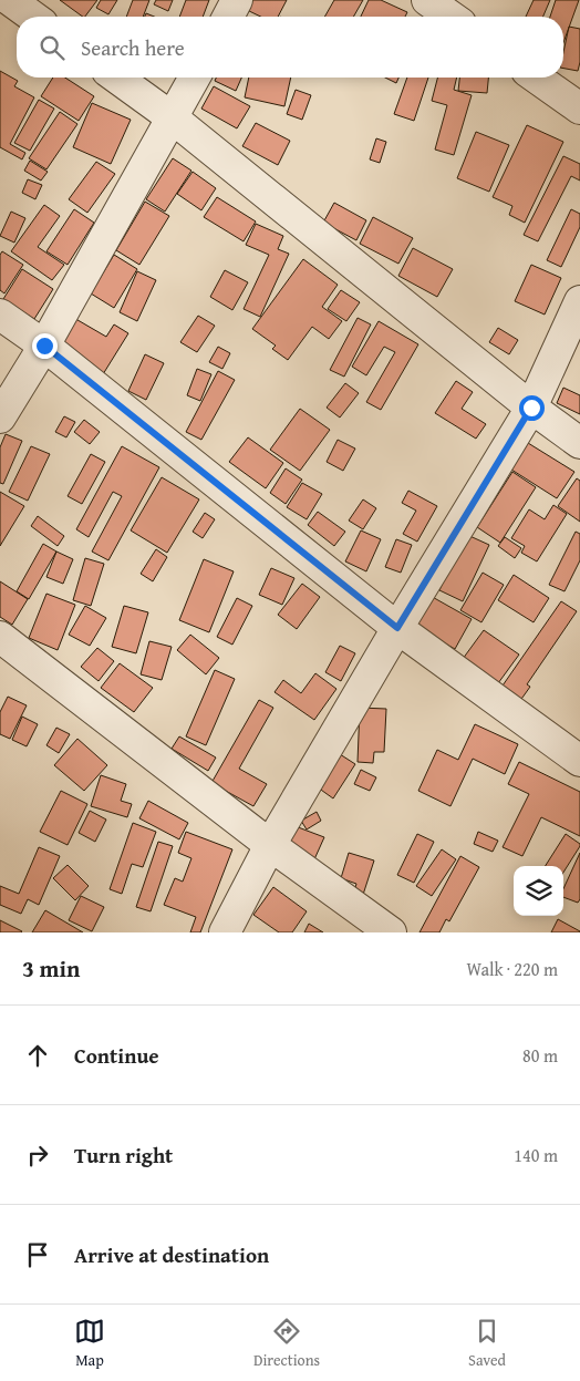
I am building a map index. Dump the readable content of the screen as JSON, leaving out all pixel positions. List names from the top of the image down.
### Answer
{
  "page": {
    "search": "Search here",
    "heading": ["3 min", "Walk · 220 m"],
    "list": [
      ["Continue", "80 m"],
      ["Turn right", "140 m"],
      "Arrive at destination"
    ],
    "nav": ["Map", "Directions", "Saved"]
  }
}
